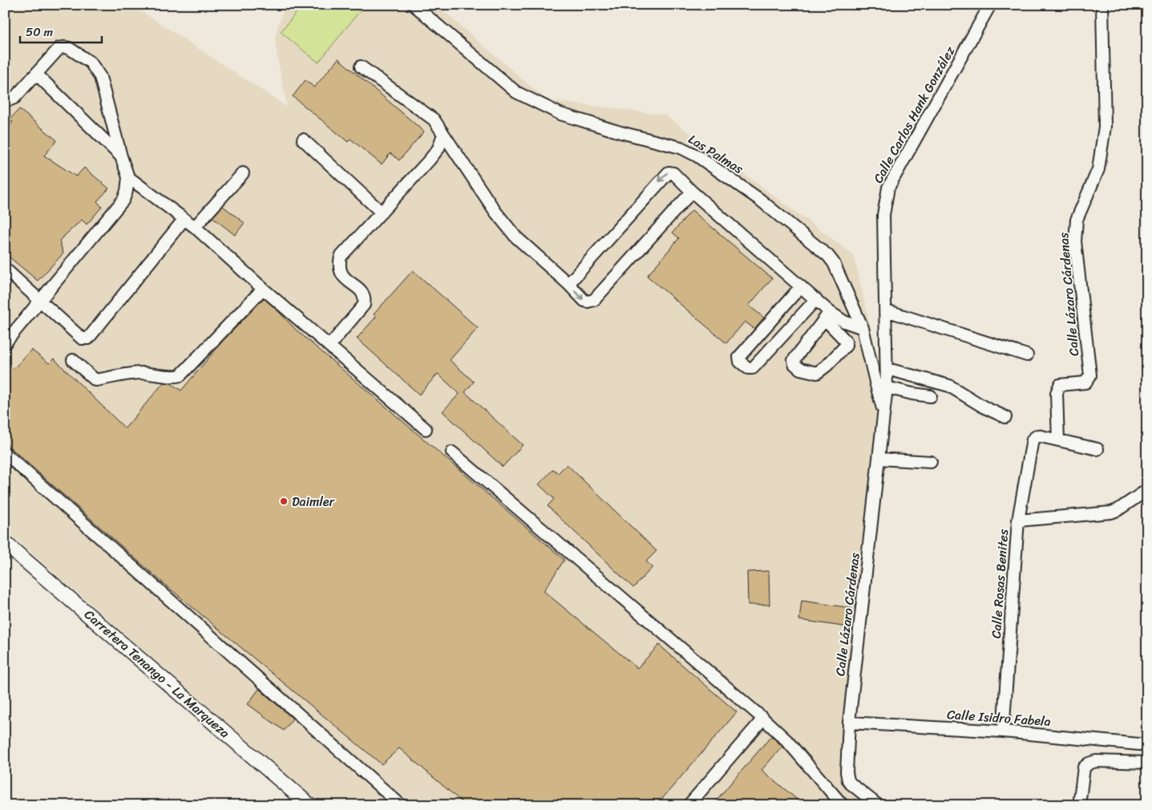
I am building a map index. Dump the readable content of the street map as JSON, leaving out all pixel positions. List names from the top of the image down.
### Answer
{
  "streets": {
    "main road": ["Carretera Tenango - La Marqueza"],
    "street": [
      "Calle Carlos Hank González",
      "Las Palmas",
      "Calle Lázaro Cárdenas",
      "Calle Rosas Benites",
      "Calle Isidro Fabela"
    ]
  },
  "crossings": [
    ["Calle Carlos Hank González", "Las Palmas"],
    ["Calle Carlos Hank González", "Calle Lázaro Cárdenas"],
    ["Las Palmas", "Calle Lázaro Cárdenas"],
    ["Calle Lázaro Cárdenas", "Calle Rosas Benites"],
    ["Calle Lázaro Cárdenas", "Calle Isidro Fabela"],
    ["Calle Rosas Benites", "Calle Isidro Fabela"]
  ],
  "places": ["Daimler"],
  "scale_bar": "50 m"
}
